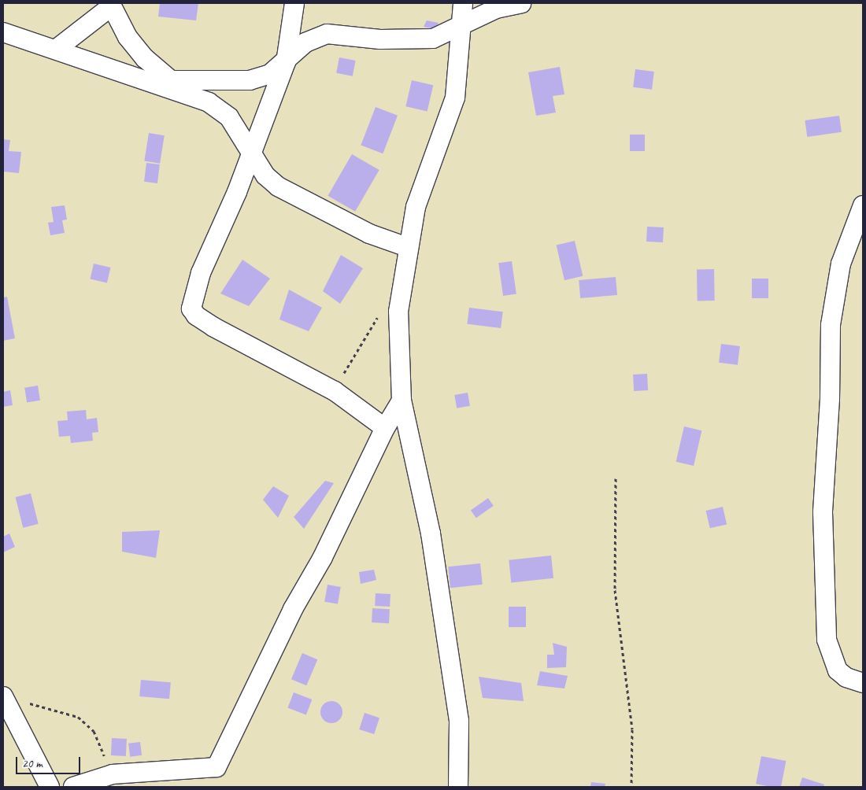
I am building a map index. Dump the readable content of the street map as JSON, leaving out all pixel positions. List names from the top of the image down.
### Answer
{
  "scale_bar": "20 m"
}
